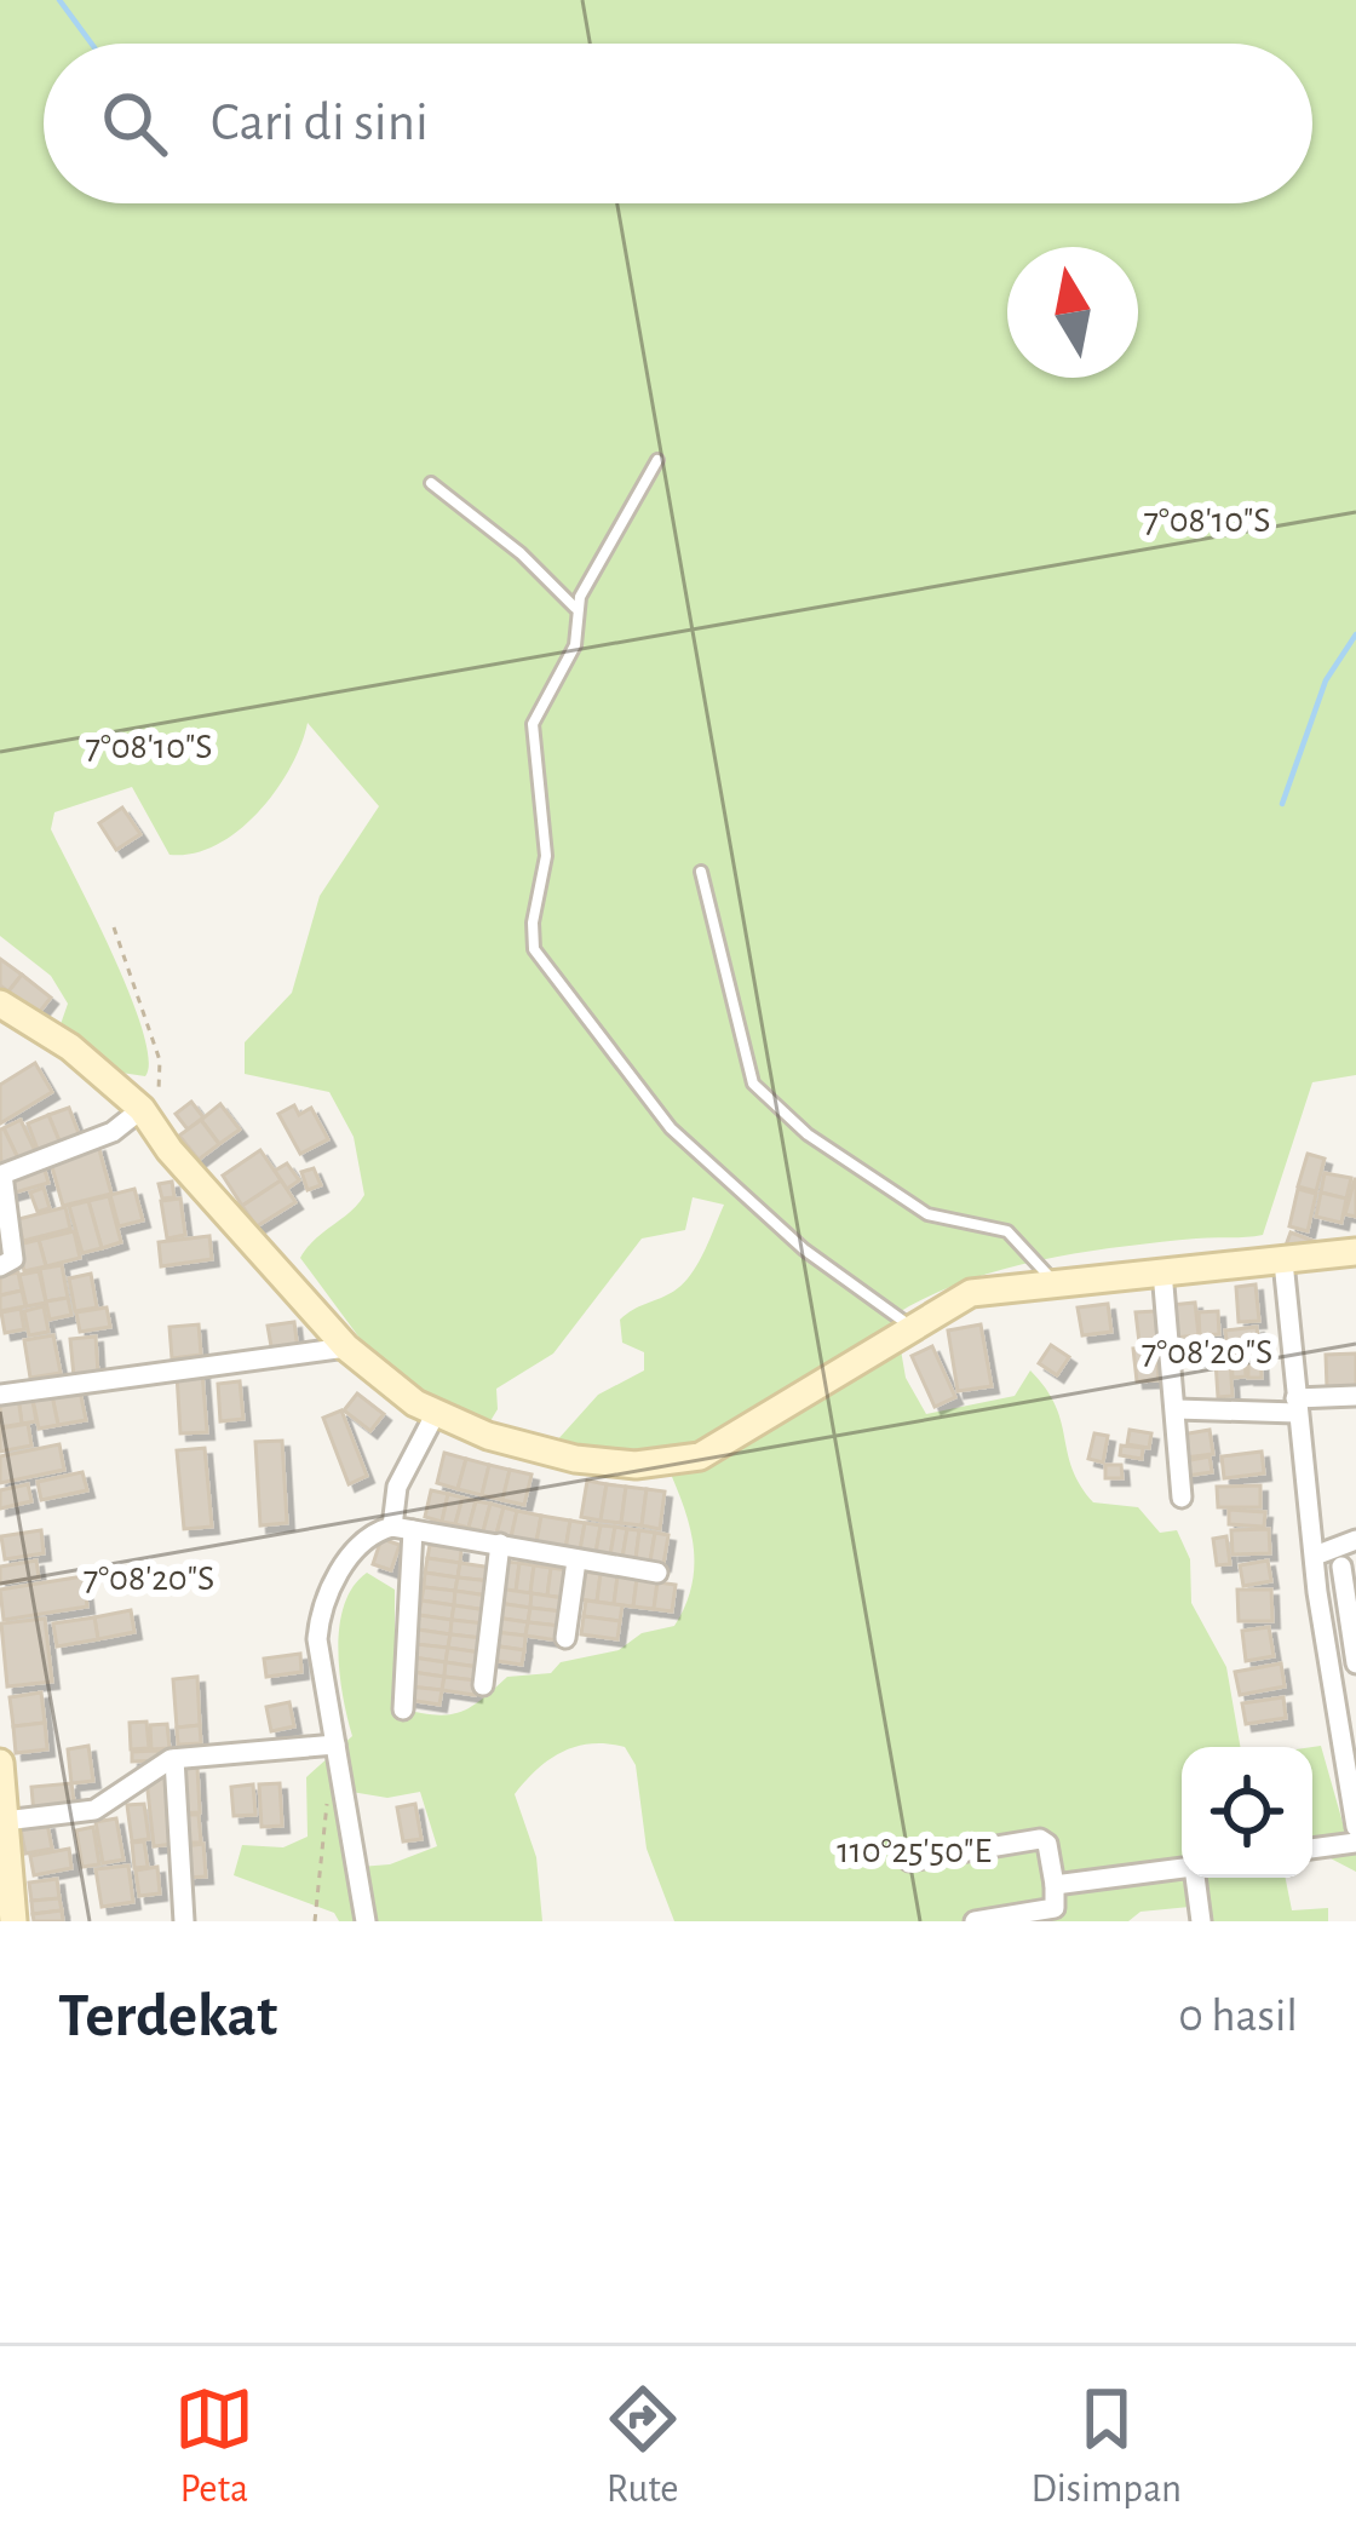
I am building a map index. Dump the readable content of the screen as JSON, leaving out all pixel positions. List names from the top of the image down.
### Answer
{
  "north": "top",
  "page": {
    "search": "Cari di sini",
    "heading": ["Terdekat", "0 hasil"],
    "nav": ["Peta", "Rute", "Disimpan"]
  },
  "coordinates": ["7°08'10\"S", "7°08'20\"S", "110°25'50\"E"]
}
